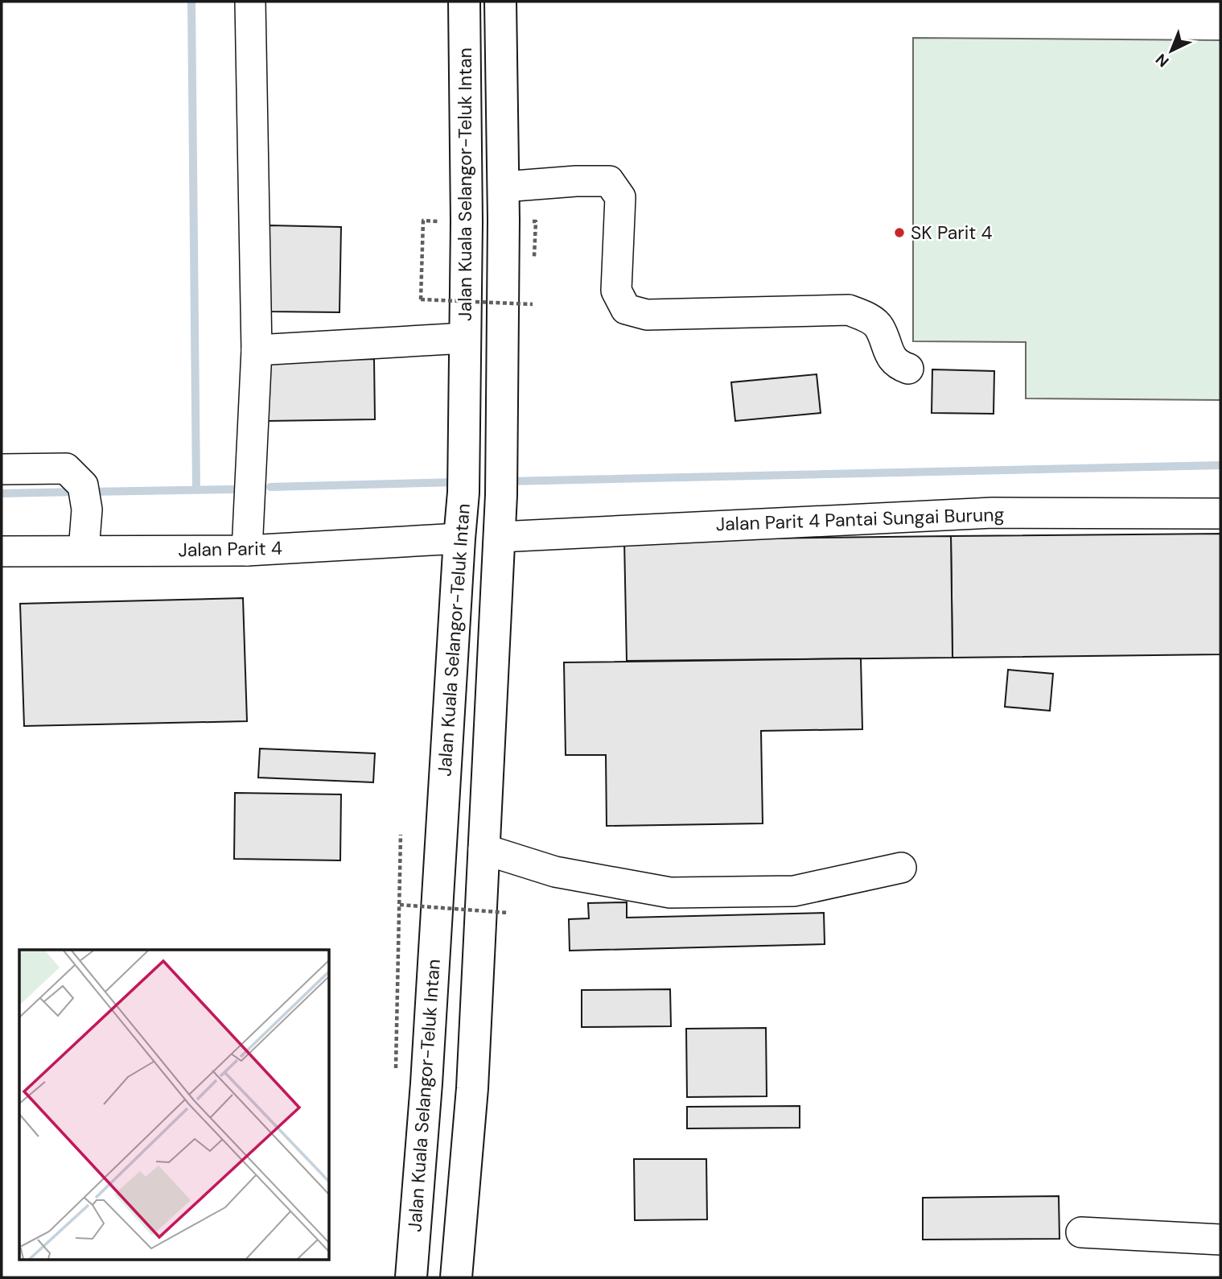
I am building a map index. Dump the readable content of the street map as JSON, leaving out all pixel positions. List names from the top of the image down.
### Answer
{
  "streets": {
    "highway": ["Jalan Kuala Selangor-Teluk Intan"],
    "street": ["Jalan Parit 4 Pantai Sungai Burung", "Jalan Parit 4"]
  },
  "crossings": [
    ["Jalan Kuala Selangor-Teluk Intan", "Jalan Parit 4 Pantai Sungai Burung"],
    ["Jalan Kuala Selangor-Teluk Intan", "Jalan Parit 4"]
  ],
  "places": ["SK Parit 4"],
  "north": "bottom left"
}
